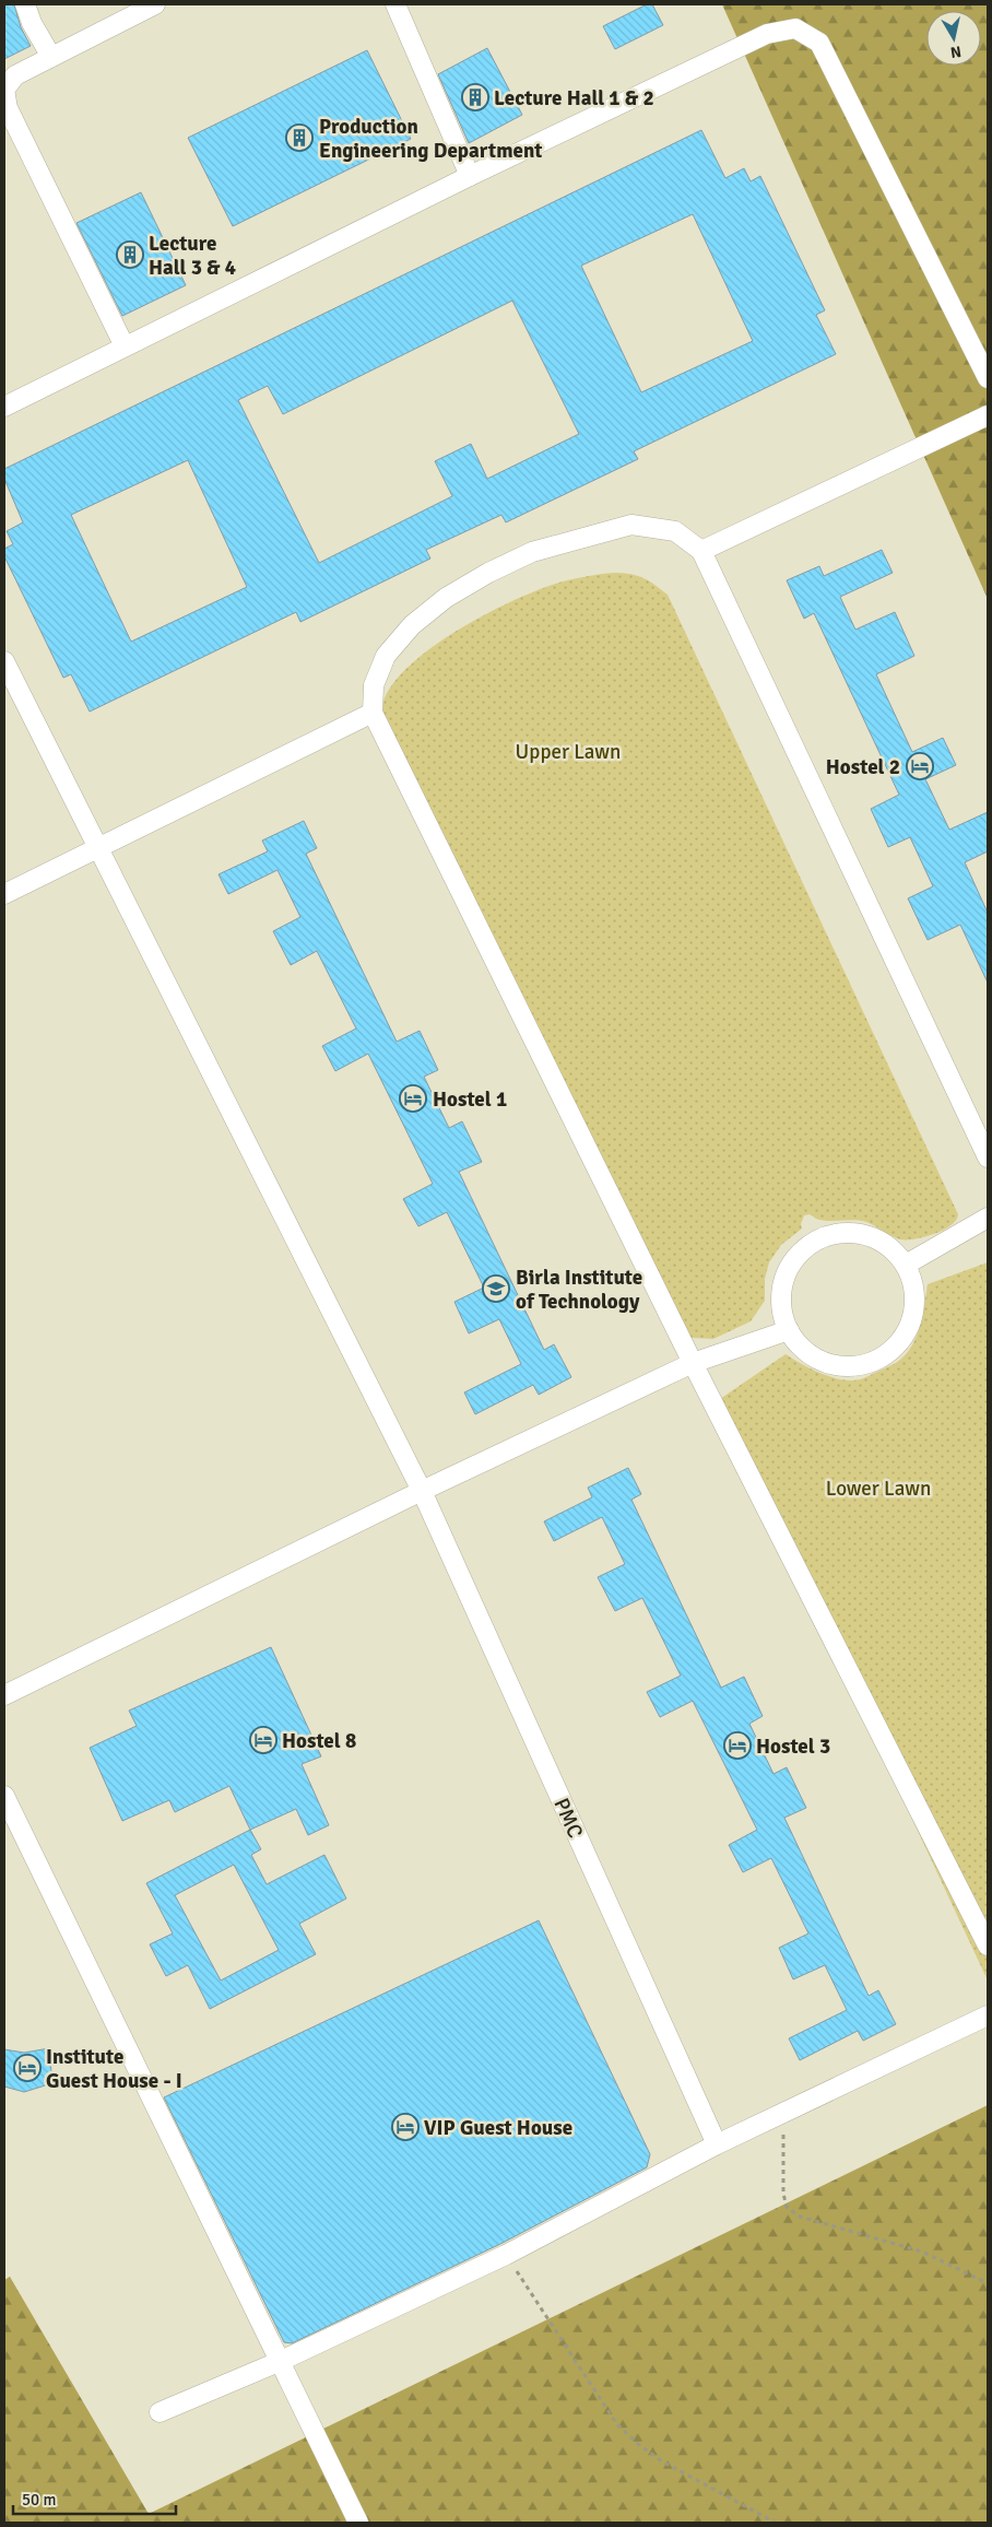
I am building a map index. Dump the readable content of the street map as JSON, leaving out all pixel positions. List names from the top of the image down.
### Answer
{
  "streets": {
    "street": ["PMC"]
  },
  "parks": ["Upper Lawn", "Lower Lawn"],
  "places": {
    "building": ["Lecture Hall 1 & 2", "Production Engineering Department", "Lecture Hall 3 & 4"],
    "hotel": [
      "Hostel 2",
      "Hostel 1",
      "Hostel 8",
      "Hostel 3",
      "Institute Guest House - I",
      "VIP Guest House"
    ],
    "school or university": ["Birla Institute of Technology"]
  },
  "scale_bar": "50 m",
  "north": "bottom"
}
